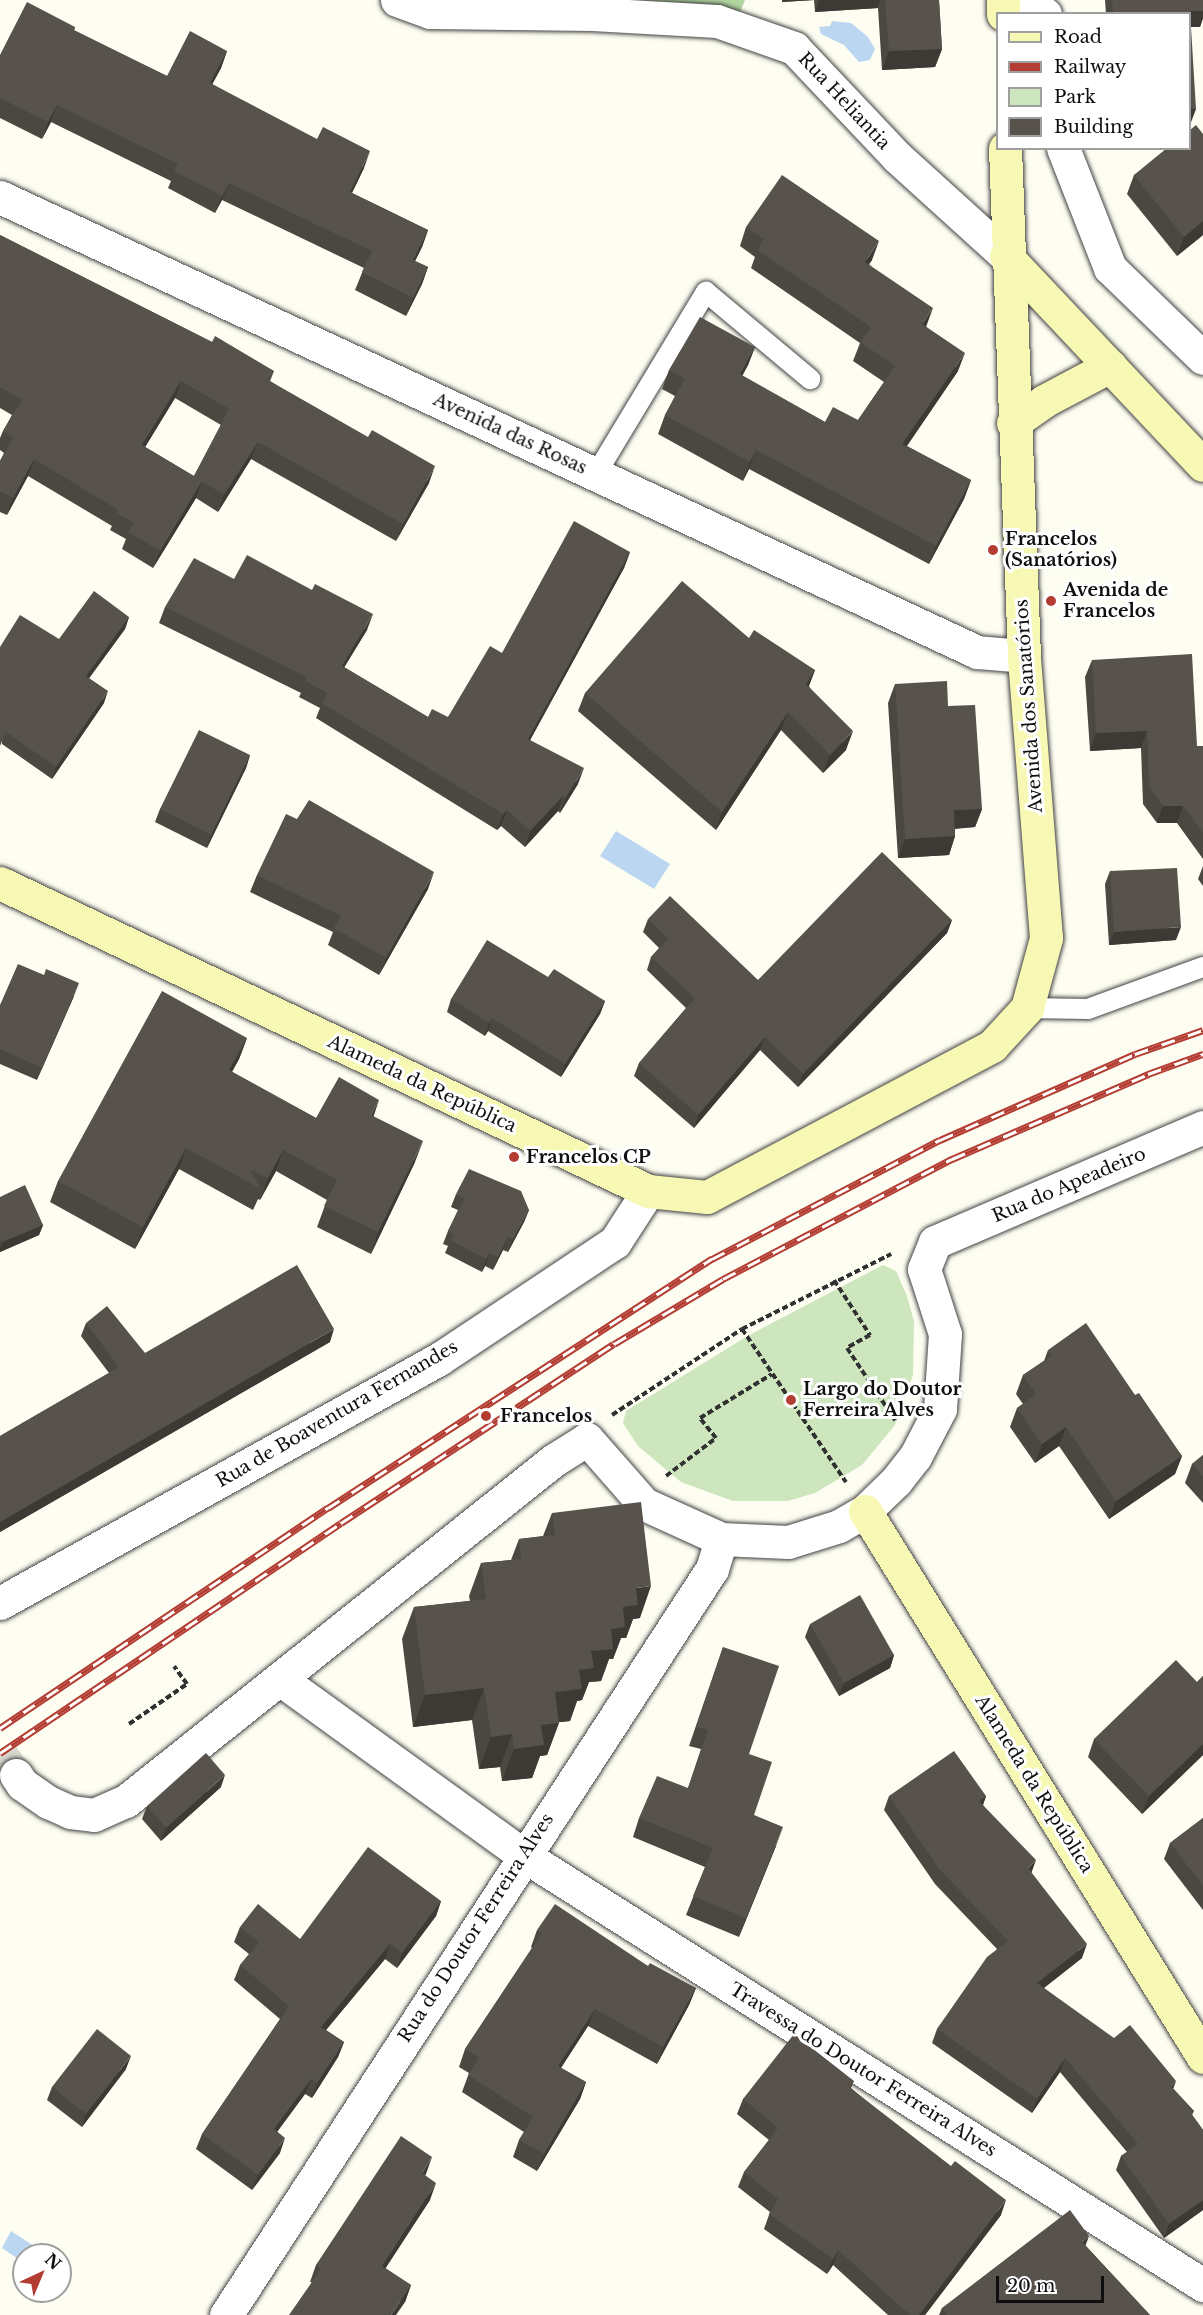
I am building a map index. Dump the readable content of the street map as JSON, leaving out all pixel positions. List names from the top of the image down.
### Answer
{
  "streets": {
    "main road": ["Avenida dos Sanatórios", "Alameda da República"],
    "street": [
      "Rua Heliantia",
      "Avenida das Rosas",
      "Rua do Apeadeiro",
      "Rua de Boaventura Fernandes",
      "Rua do Doutor Ferreira Alves",
      "Travessa do Doutor Ferreira Alves"
    ]
  },
  "crossings": [
    ["Rua Heliantia", "Avenida dos Sanatórios"],
    ["Avenida das Rosas", "Avenida dos Sanatórios"],
    ["Avenida dos Sanatórios", "Alameda da República"],
    ["Alameda da República", "Rua de Boaventura Fernandes"],
    ["Rua do Doutor Ferreira Alves", "Travessa do Doutor Ferreira Alves"]
  ],
  "places": [
    "Francelos (Sanatórios)",
    "Avenida de Francelos",
    "Francelos CP",
    "Largo do Doutor Ferreira Alves",
    "Francelos"
  ],
  "legend": [
    "Road",
    "Railway",
    "Park",
    "Building"
  ],
  "scale_bar": "20 m",
  "north": "top right"
}
